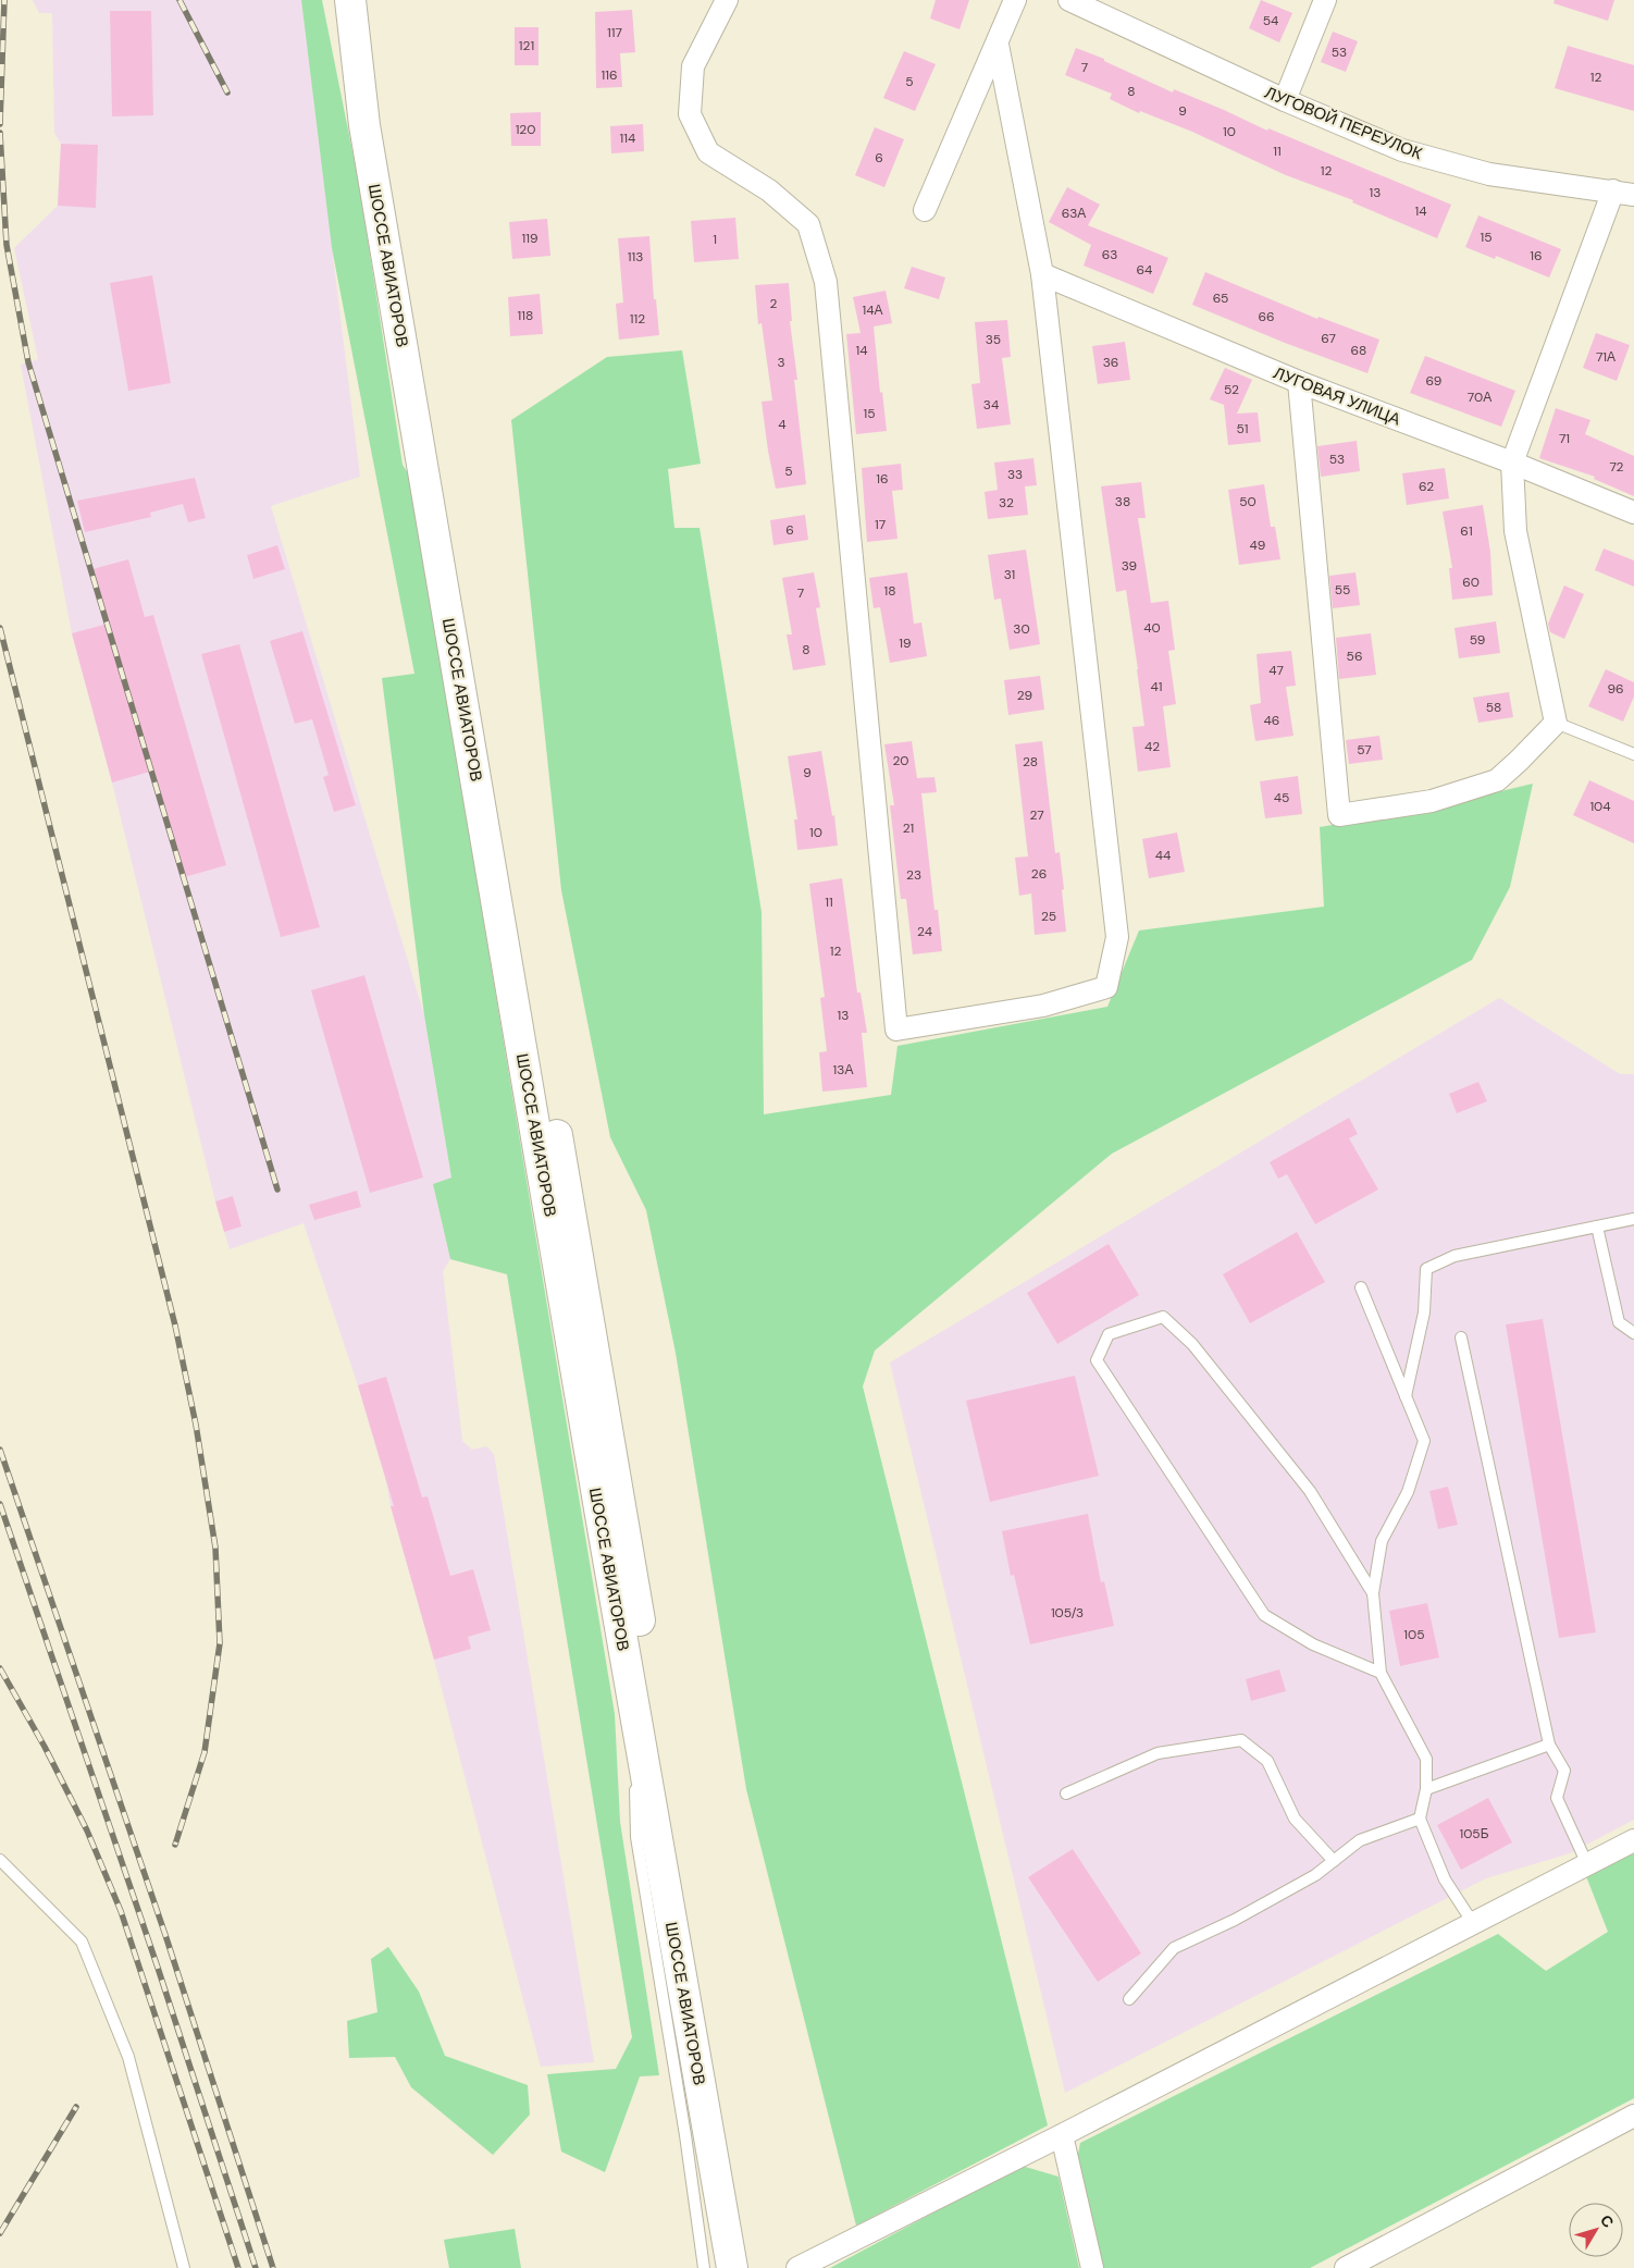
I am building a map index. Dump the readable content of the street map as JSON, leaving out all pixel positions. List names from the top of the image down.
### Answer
{
  "streets": {
    "main road": ["ШОССЕ АВИАТОРОВ"],
    "street": ["ЛУГОВОЙ ПЕРЕУЛОК", "ЛУГОВАЯ УЛИЦА"]
  },
  "house_numbers": [
    "54",
    "117",
    "121",
    "53",
    "7",
    "116",
    "12",
    "5",
    "8",
    "9",
    "120",
    "10",
    "114",
    "11",
    "6",
    "12",
    "13",
    "14",
    "63А",
    "15",
    "119",
    "1",
    "63",
    "16",
    "113",
    "64",
    "65",
    "2",
    "14А",
    "118",
    "66",
    "112",
    "67",
    "35",
    "14",
    "68",
    "71А",
    "3",
    "36",
    "69",
    "52",
    "70А",
    "34",
    "15",
    "4",
    "51",
    "71",
    "53",
    "72",
    "5",
    "33",
    "16",
    "62",
    "38",
    "50",
    "32",
    "17",
    "6",
    "61",
    "49",
    "39",
    "31",
    "60",
    "55",
    "18",
    "7",
    "40",
    "30",
    "59",
    "19",
    "8",
    "56",
    "47",
    "41",
    "96",
    "29",
    "58",
    "46",
    "42",
    "57",
    "20",
    "28",
    "9",
    "45",
    "104",
    "27",
    "21",
    "10",
    "44",
    "26",
    "23",
    "11",
    "25",
    "24",
    "12",
    "13",
    "13А",
    "105/3",
    "105",
    "105Б"
  ],
  "north": "top right"
}
